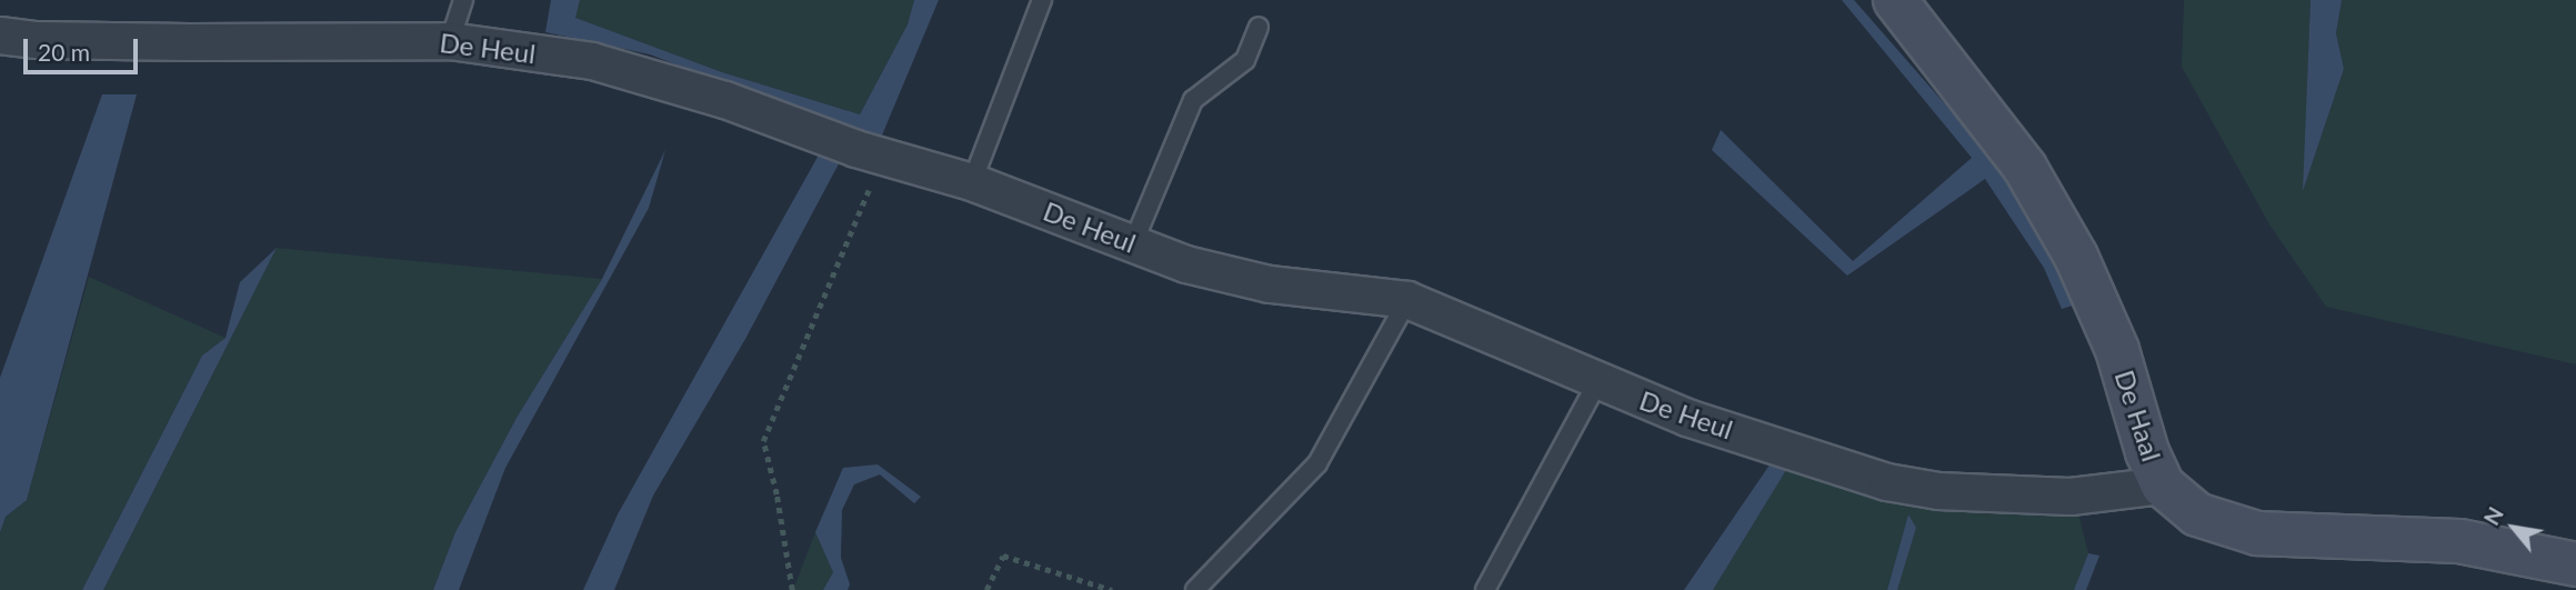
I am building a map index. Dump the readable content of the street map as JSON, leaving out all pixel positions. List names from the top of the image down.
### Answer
{
  "streets": {
    "street": ["De Heul", "De Haal"]
  },
  "crossings": [
    ["De Heul", "De Haal"]
  ],
  "scale_bar": "20 m",
  "north": "top left"
}
